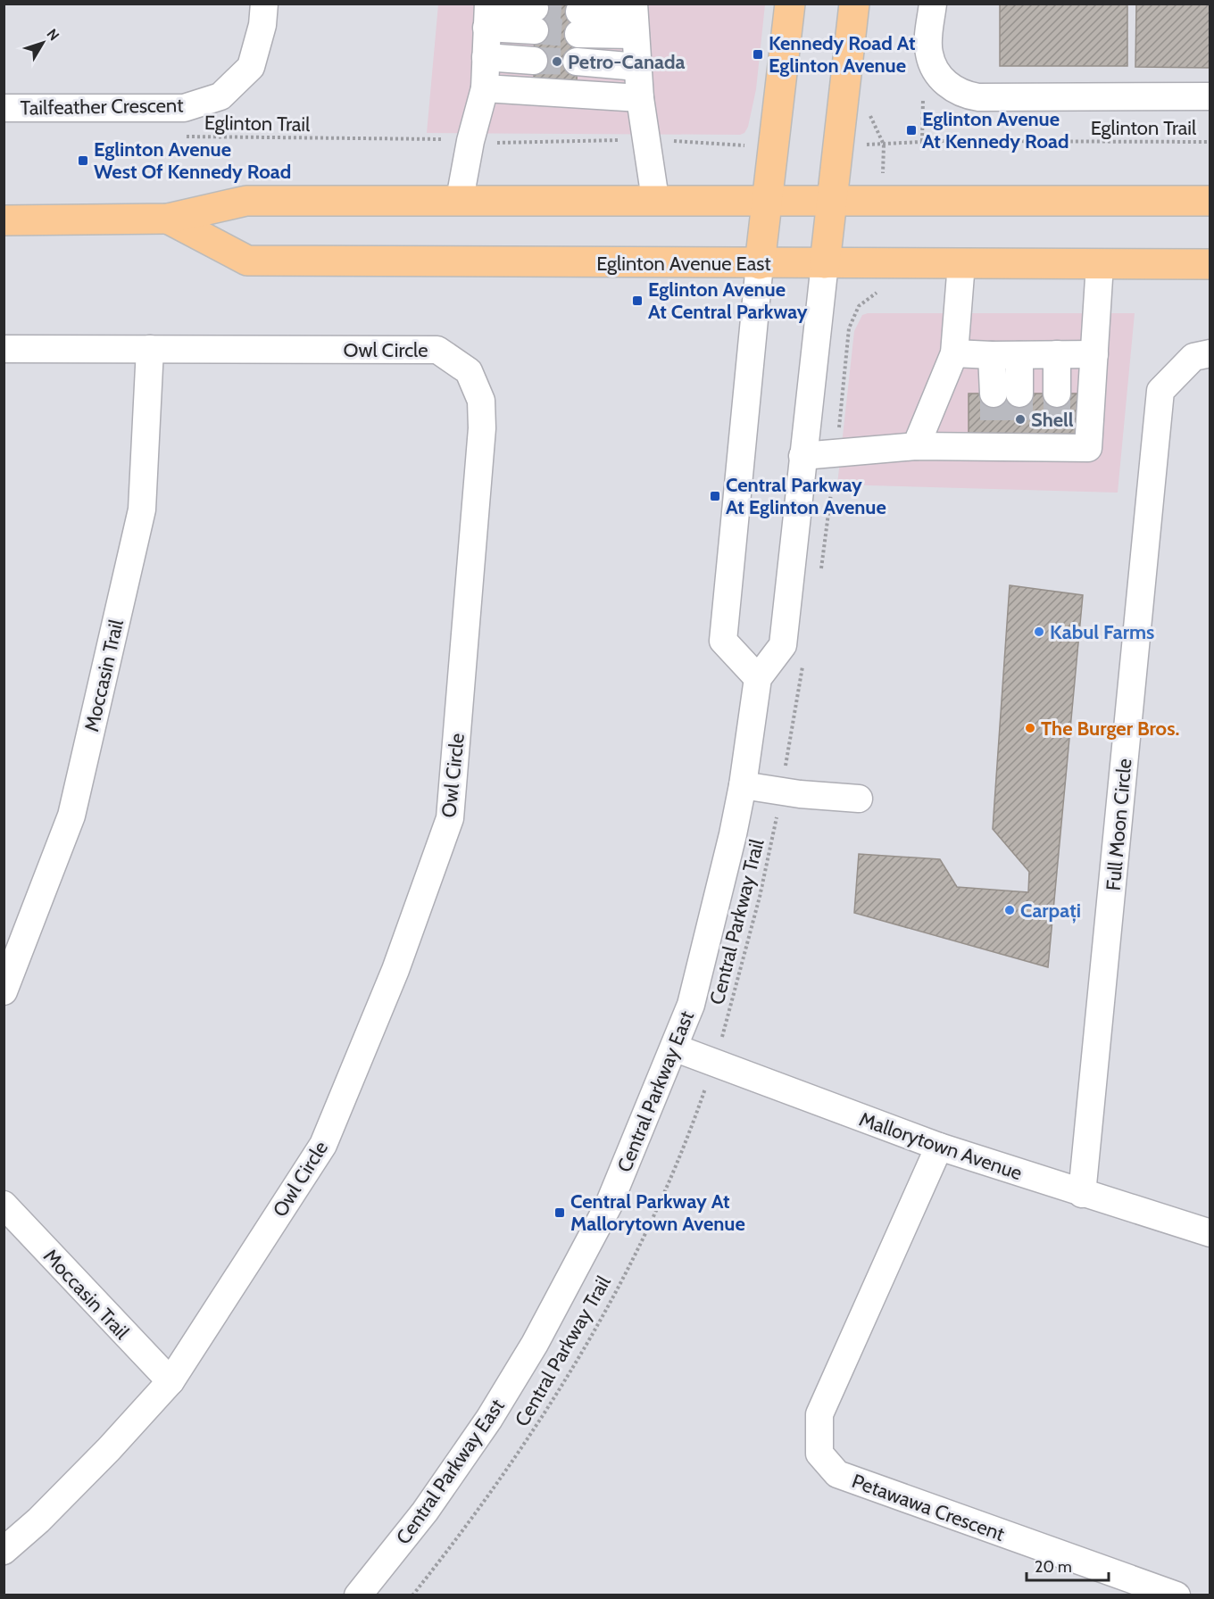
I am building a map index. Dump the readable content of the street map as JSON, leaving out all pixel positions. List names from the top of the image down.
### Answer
{
  "streets": {
    "main road": ["Eglinton Avenue East", "Central Parkway East"],
    "street": [
      "Tailfeather Crescent",
      "Owl Circle",
      "Moccasin Trail",
      "Full Moon Circle",
      "Mallorytown Avenue",
      "Petawawa Crescent"
    ],
    "path": ["Eglinton Trail", "Central Parkway Trail"]
  },
  "crossings": [
    ["Eglinton Avenue East", "Central Parkway East"],
    ["Owl Circle", "Moccasin Trail"],
    ["Full Moon Circle", "Mallorytown Avenue"],
    ["Central Parkway East", "Mallorytown Avenue"],
    ["Mallorytown Avenue", "Petawawa Crescent"]
  ],
  "places": {
    "transit": [
      "Kennedy Road At Eglinton Avenue",
      "Eglinton Avenue At Kennedy Road",
      "Eglinton Avenue West Of Kennedy Road",
      "Eglinton Avenue At Central Parkway",
      "Central Parkway At Eglinton Avenue",
      "Central Parkway At Mallorytown Avenue"
    ],
    "other": [
      "Petro-Canada",
      "Shell",
      "Kabul Farms",
      "The Burger Bros.",
      "Carpați"
    ]
  },
  "scale_bar": "20 m",
  "north": "top right"
}
